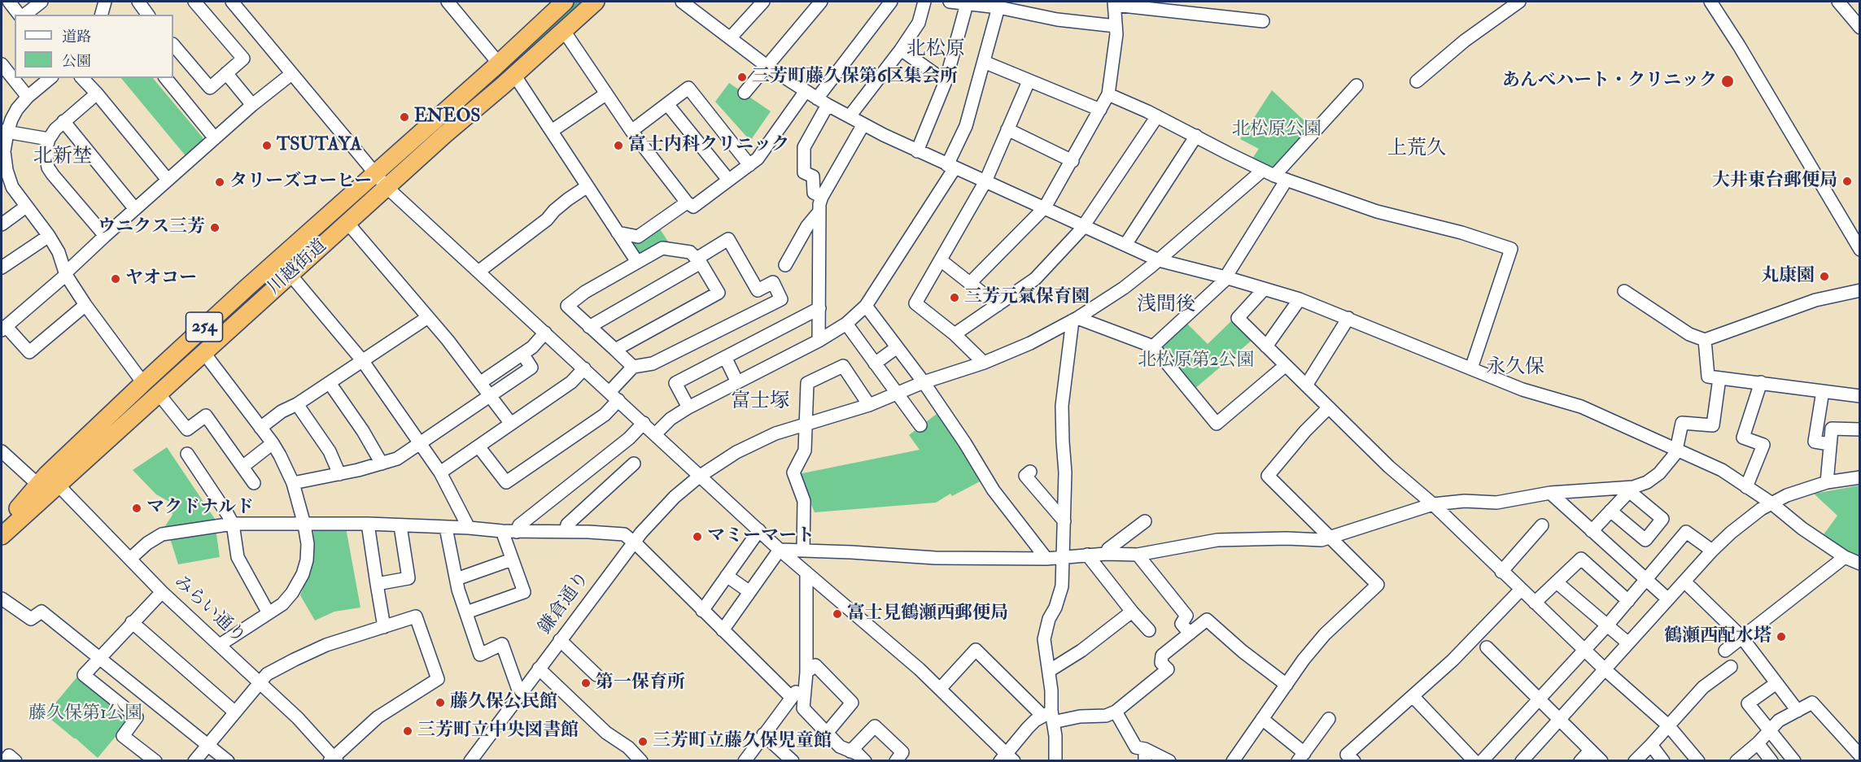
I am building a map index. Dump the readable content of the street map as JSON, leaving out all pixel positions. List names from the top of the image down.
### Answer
{
  "streets": {
    "highway": ["川越街道", "254"],
    "street": ["鎌倉通り", "みらい通り"]
  },
  "crossings": [
    ["川越街道", "みらい通り"]
  ],
  "districts": [
    "北松原",
    "上荒久",
    "北新埜",
    "浅間後",
    "永久保",
    "富士塚"
  ],
  "parks": ["北松原公園", "北松原第2公園", "藤久保第1公園"],
  "places": [
    "三芳町藤久保第6区集会所",
    "あんべハート・クリニック",
    "ENEOS",
    "TSUTAYA",
    "富士内科クリニック",
    "大井東台郵便局",
    "タリーズコーヒー",
    "ウニクス三芳",
    "丸康園",
    "ヤオコー",
    "三芳元氣保育園",
    "マクドナルド",
    "マミーマート",
    "富士見鶴瀬西郵便局",
    "鶴瀬西配水塔",
    "第一保育所",
    "藤久保公民館",
    "三芳町立中央図書館",
    "三芳町立藤久保児童館"
  ],
  "legend": ["道路", "公園"]
}
